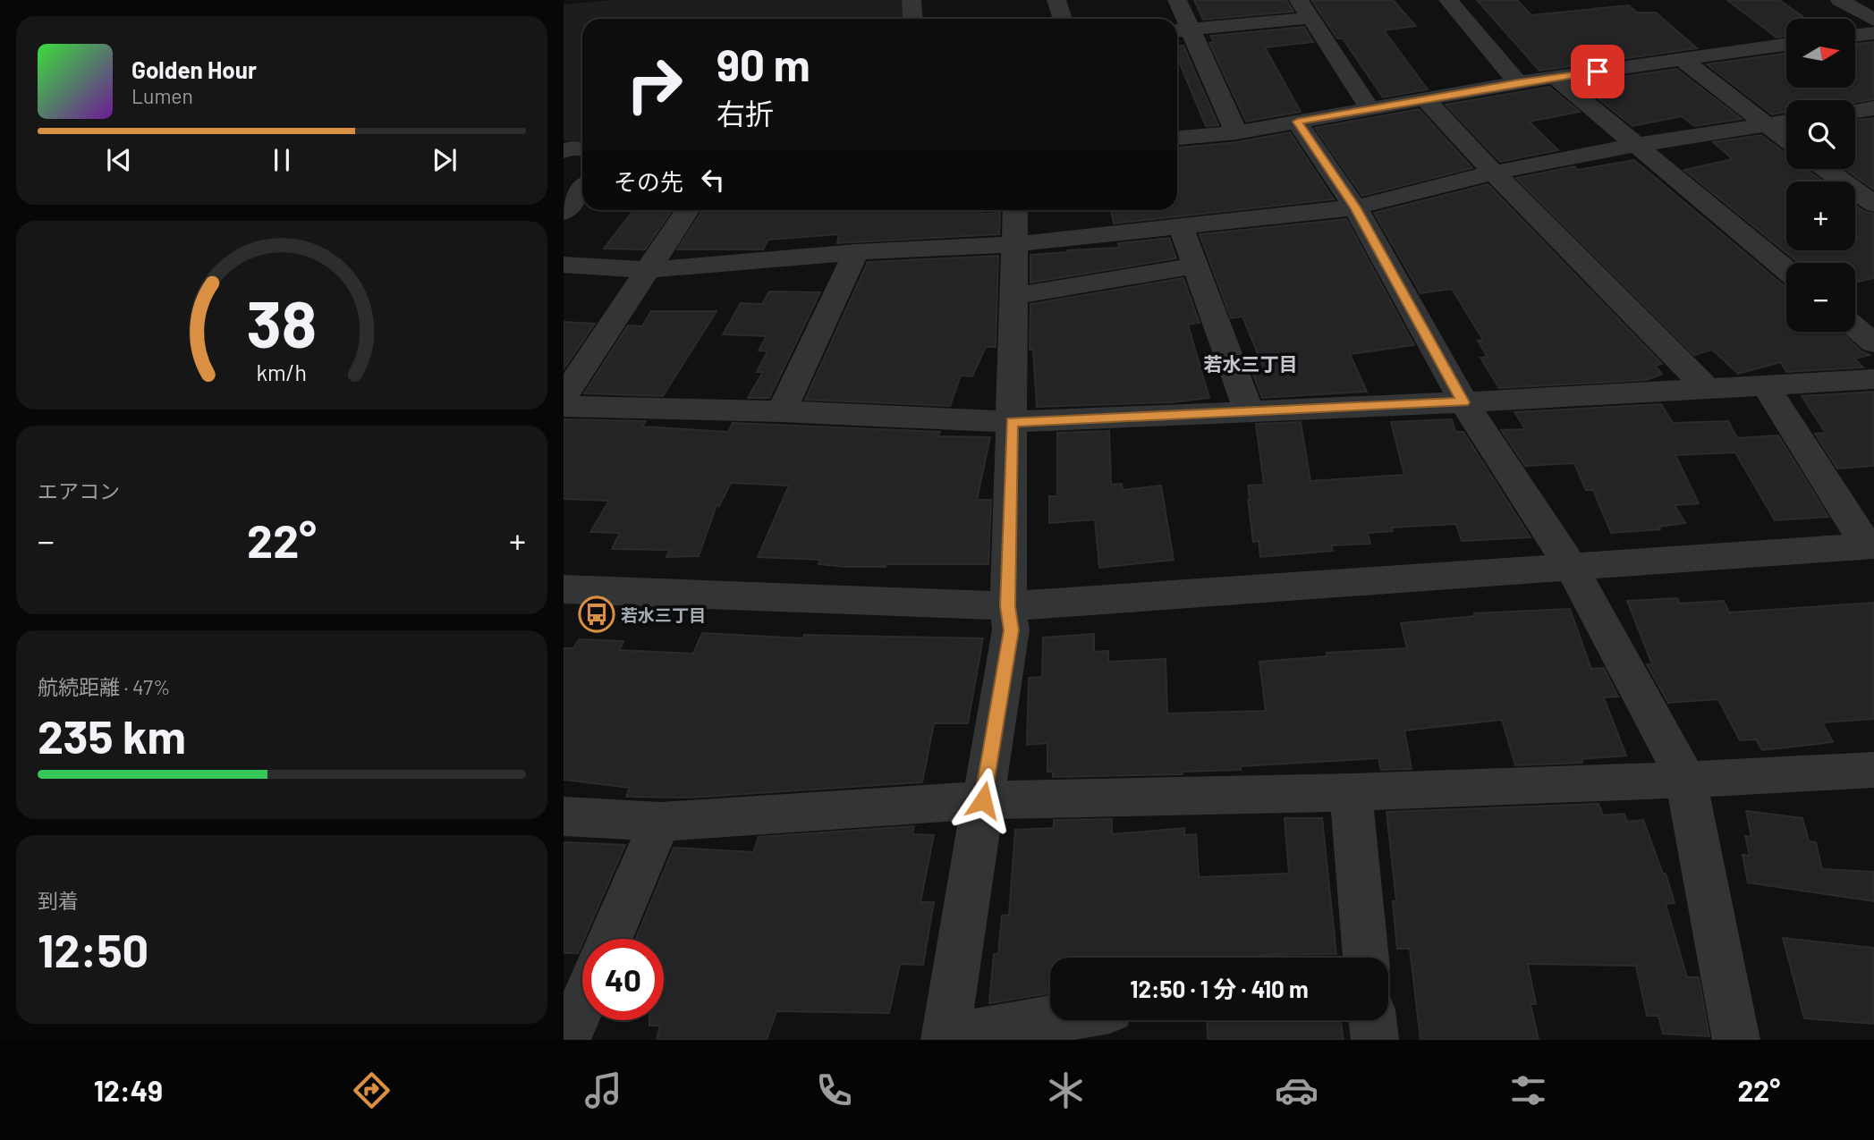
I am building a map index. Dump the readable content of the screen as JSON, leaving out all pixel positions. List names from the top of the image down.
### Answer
{
  "districts": ["若水三丁目"],
  "places": {
    "bus stop": ["若水三丁目"]
  },
  "north": "right",
  "page": {
    "map_buttons": ["+", "−"],
    "turn": ["90 m", "右折"],
    "song": ["Golden Hour", "Lumen"],
    "then": "その先",
    "tile": [
      "エアコン",
      ["航続距離 · 47%", "235 km"],
      ["到着", "12:50"]
    ],
    "heat": ["−", "22°", "+"],
    "limit": "40",
    "trip": "12:50 · 1 分 · 410 m",
    "tabs": ["12:49", "22°"],
    "gauge": ["38", "km/h"]
  }
}
